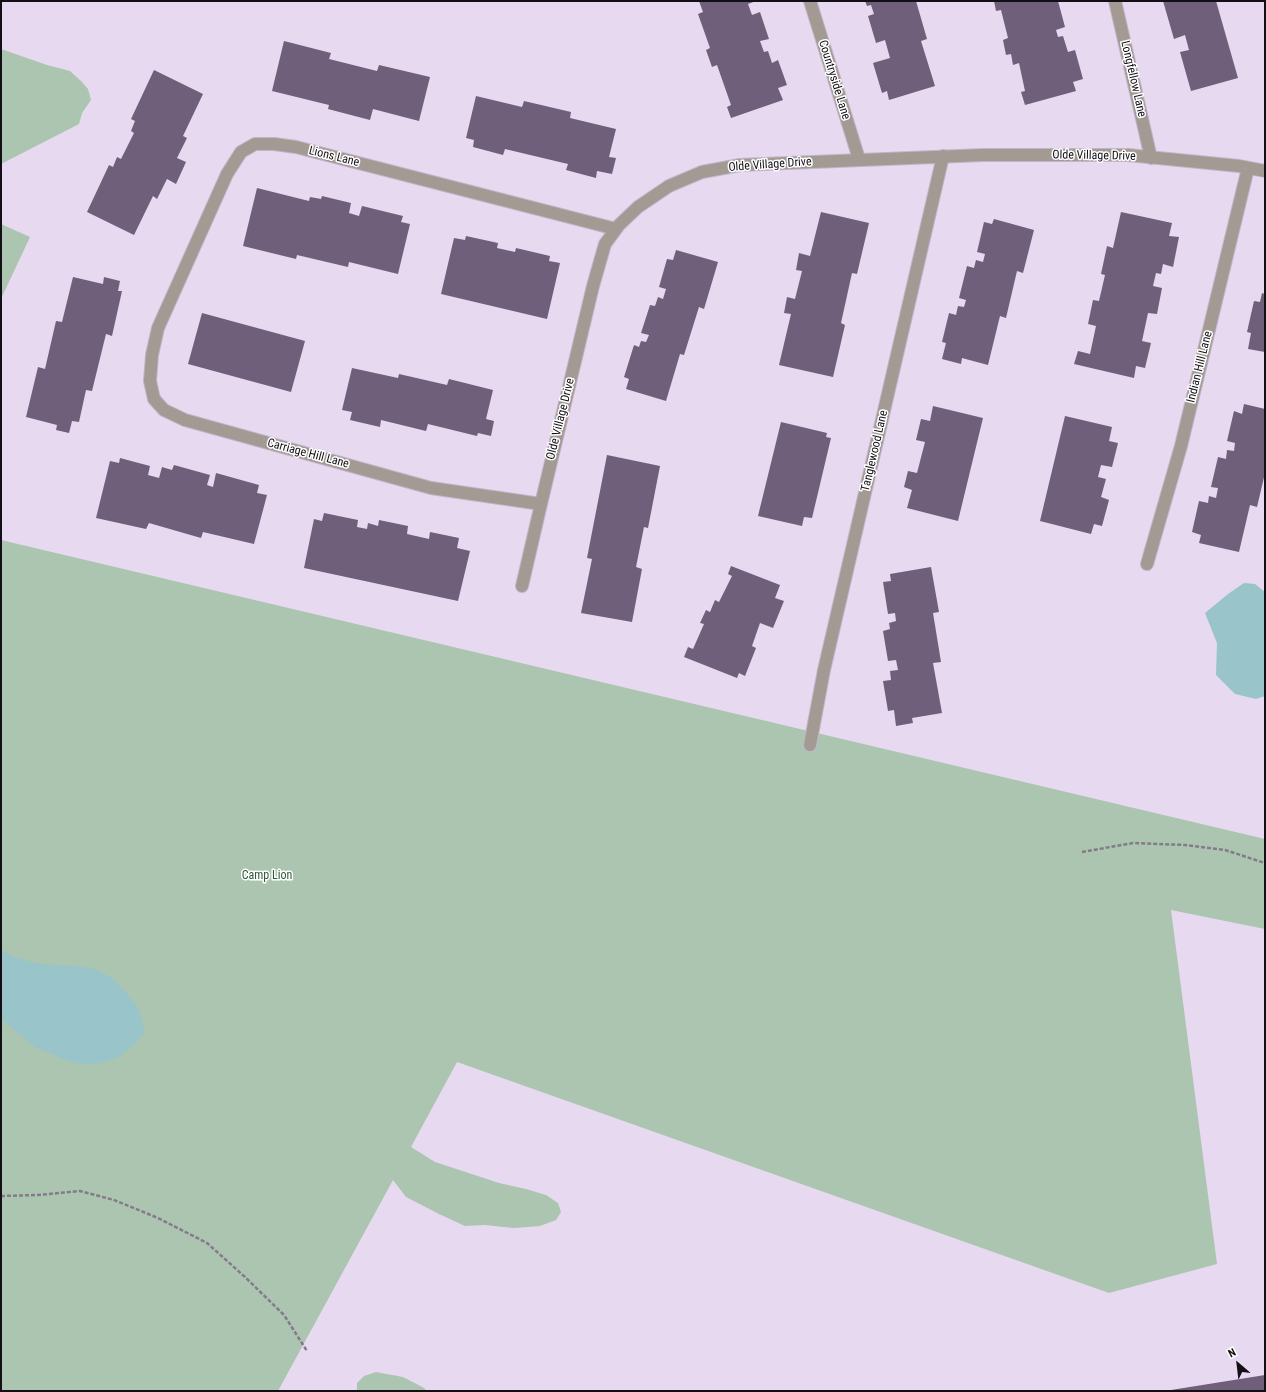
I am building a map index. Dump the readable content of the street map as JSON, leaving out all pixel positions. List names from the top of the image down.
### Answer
{
  "streets": {
    "street": [
      "Longfellow Lane",
      "Countryside Lane",
      "Olde Village Drive",
      "Lions Lane",
      "Indian Hill Lane",
      "Tanglewood Lane",
      "Carriage Hill Lane"
    ]
  },
  "crossings": [
    ["Longfellow Lane", "Olde Village Drive"],
    ["Countryside Lane", "Olde Village Drive"],
    ["Olde Village Drive", "Lions Lane"],
    ["Olde Village Drive", "Indian Hill Lane"],
    ["Olde Village Drive", "Tanglewood Lane"],
    ["Olde Village Drive", "Carriage Hill Lane"],
    ["Lions Lane", "Carriage Hill Lane"]
  ],
  "parks": ["Camp Lion"],
  "north": "top left"
}
